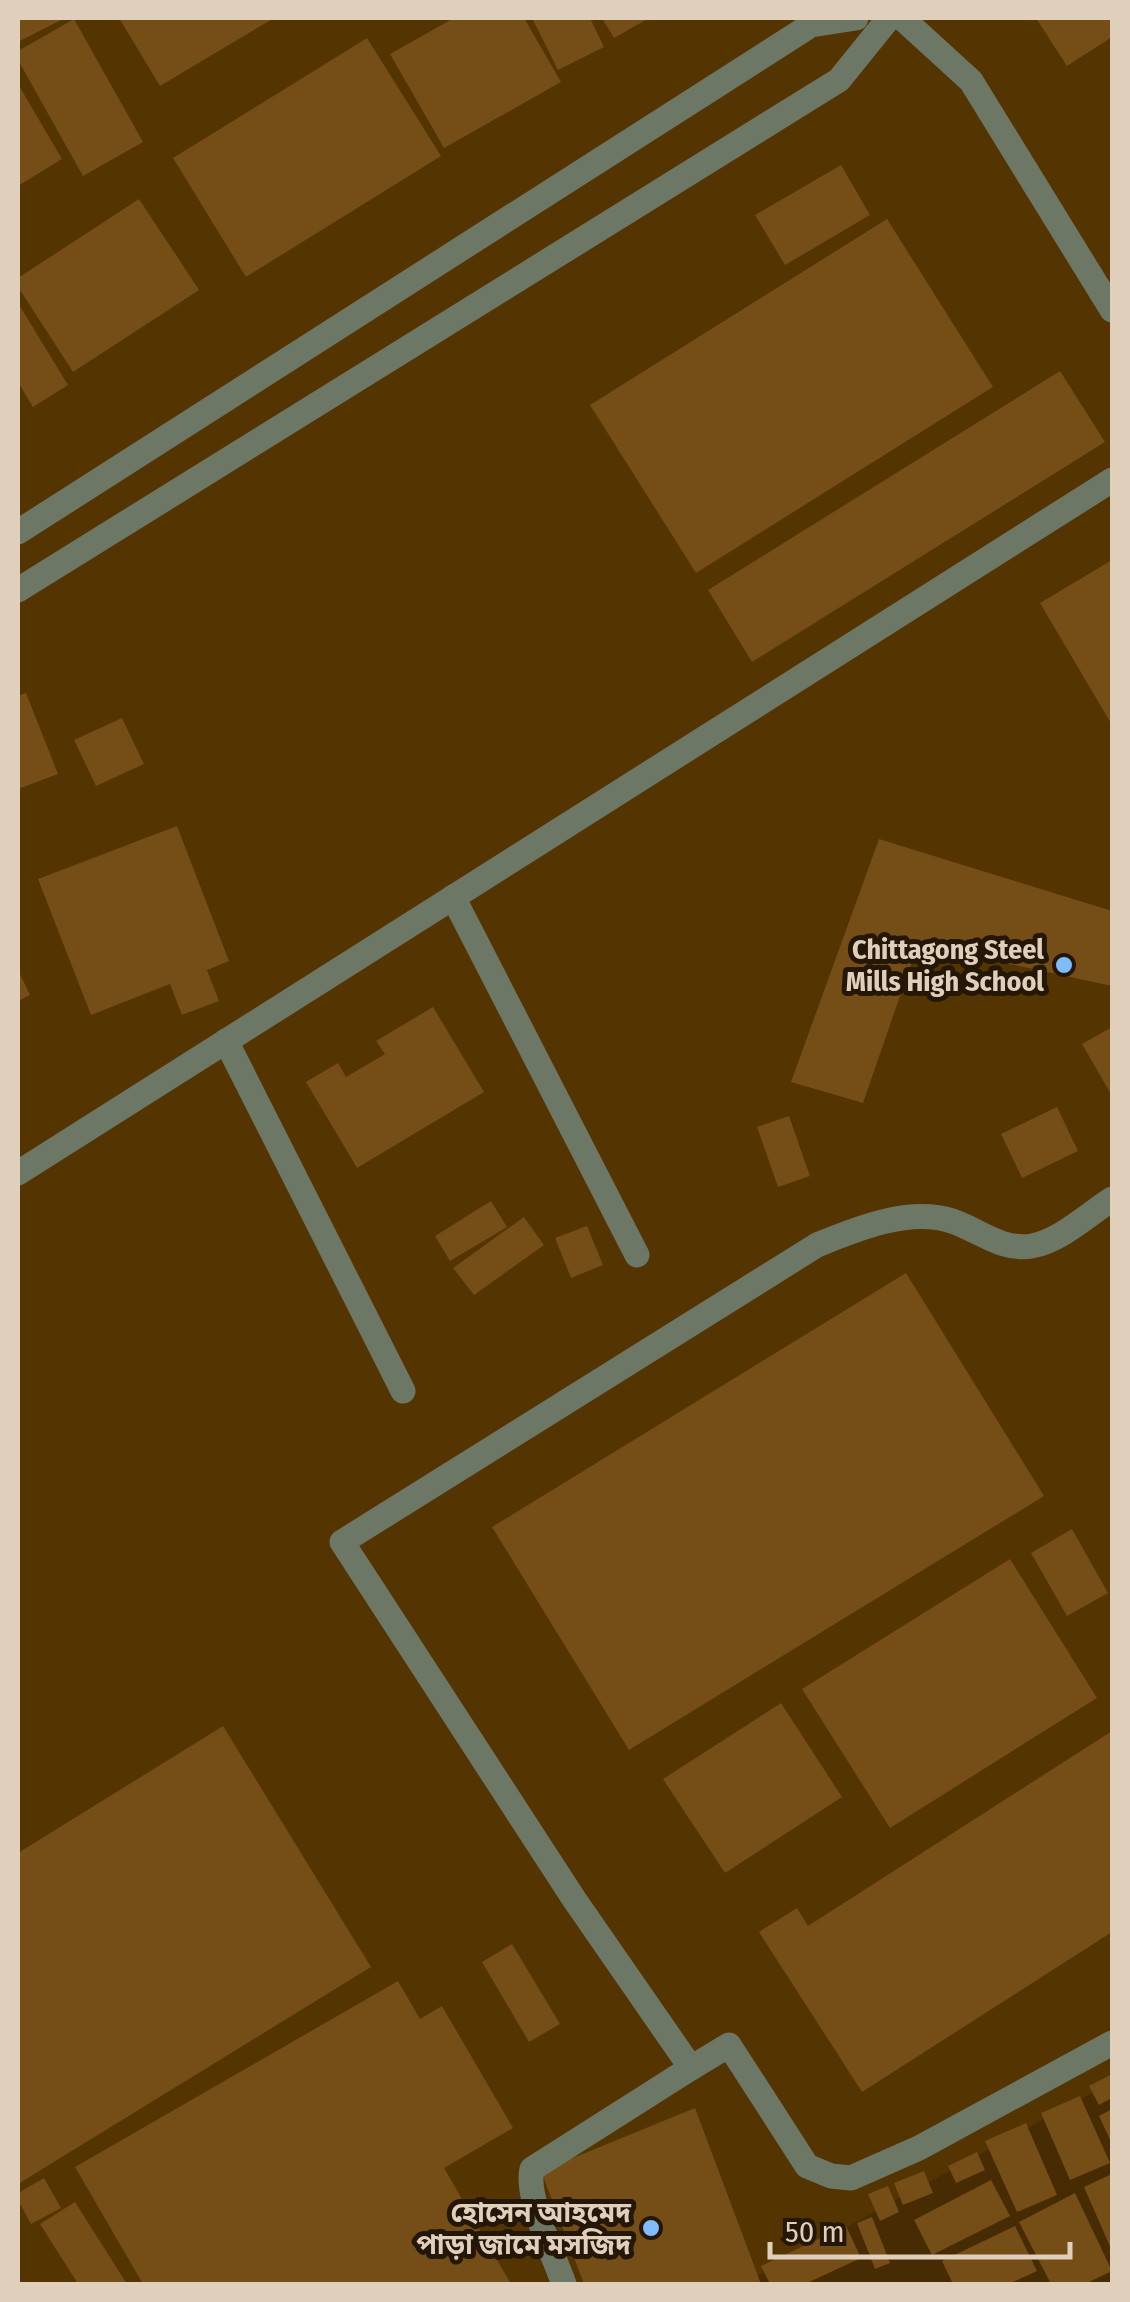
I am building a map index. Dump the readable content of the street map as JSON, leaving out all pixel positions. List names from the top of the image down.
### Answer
{
  "places": ["Chittagong Steel Mills High School", "হোসেন আহমেদ পাড়া জামে মসজিদ"],
  "scale_bar": "50 m"
}
